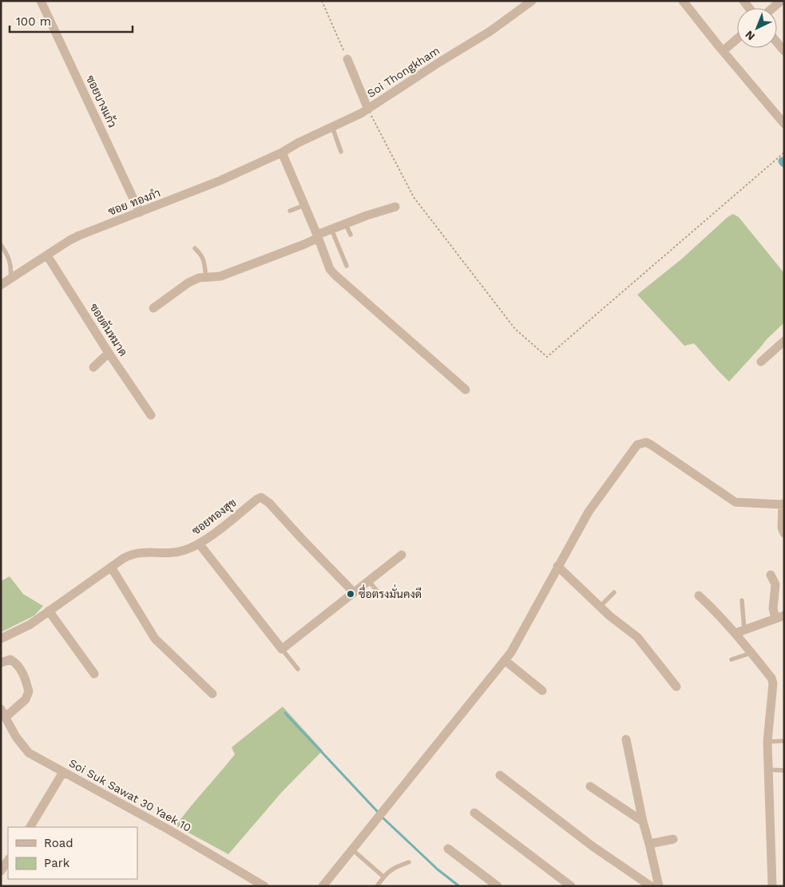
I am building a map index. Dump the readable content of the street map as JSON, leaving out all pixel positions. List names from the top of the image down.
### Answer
{
  "streets": {
    "street": [
      "Soi Thongkham",
      "ซอยบางแก้ว",
      "ซอย ทองภํา",
      "ซอยตันหมาด",
      "ซอยทองสุข",
      "Soi Suk Sawat 30 Yaek 10"
    ]
  },
  "crossings": [
    ["Soi Thongkham", "ซอย ทองภํา"],
    ["ซอยบางแก้ว", "ซอย ทองภํา"],
    ["ซอย ทองภํา", "ซอยตันหมาด"]
  ],
  "places": ["ซื่อตรงมั่นคงดี"],
  "legend": ["Road", "Park"],
  "scale_bar": "100 m",
  "north": "bottom left"
}
